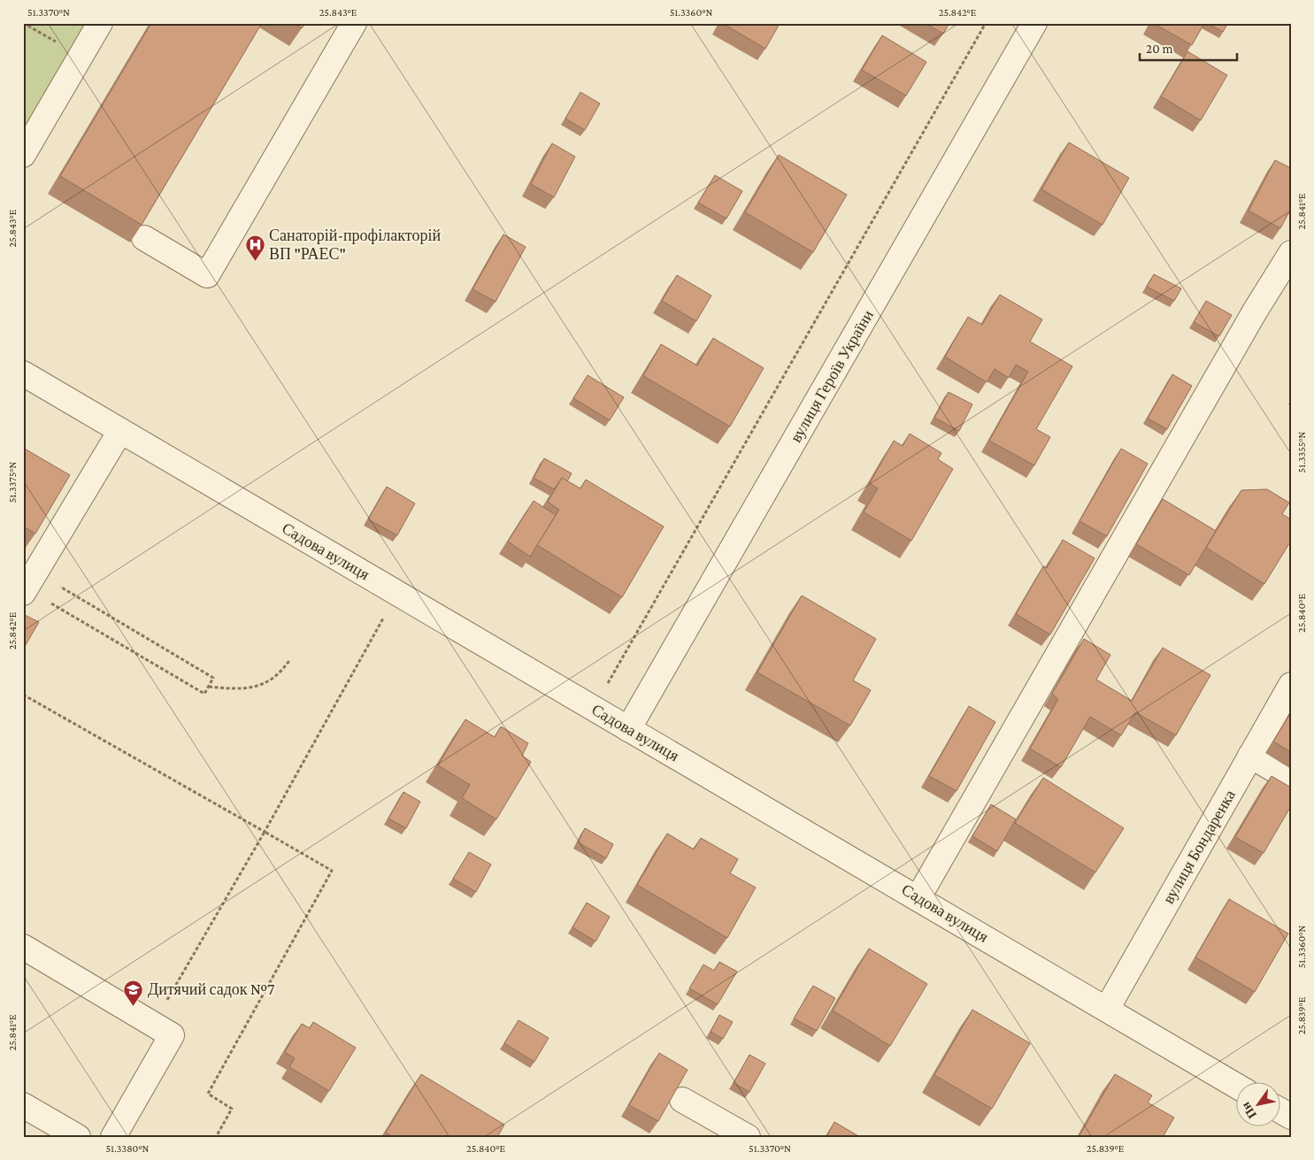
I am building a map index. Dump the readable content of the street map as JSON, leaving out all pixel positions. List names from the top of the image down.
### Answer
{
  "streets": {
    "street": ["вулиця Героїв України", "Садова вулиця", "вулиця Бондаренка"]
  },
  "crossings": [
    ["вулиця Героїв України", "Садова вулиця"],
    ["Садова вулиця", "вулиця Бондаренка"]
  ],
  "places": {
    "hospital": ["Санаторій-профілакторій ВП \"РАЕС\""],
    "school or university": ["Дитячий садок №7"]
  },
  "scale_bar": "20 m",
  "north": "bottom left",
  "coordinates": [
    "51.3370°N",
    "25.843°E",
    "51.3360°N",
    "25.842°E",
    "25.841°E",
    "51.3355°N",
    "51.3375°N",
    "25.840°E",
    "25.839°E",
    "51.3380°N"
  ]
}
